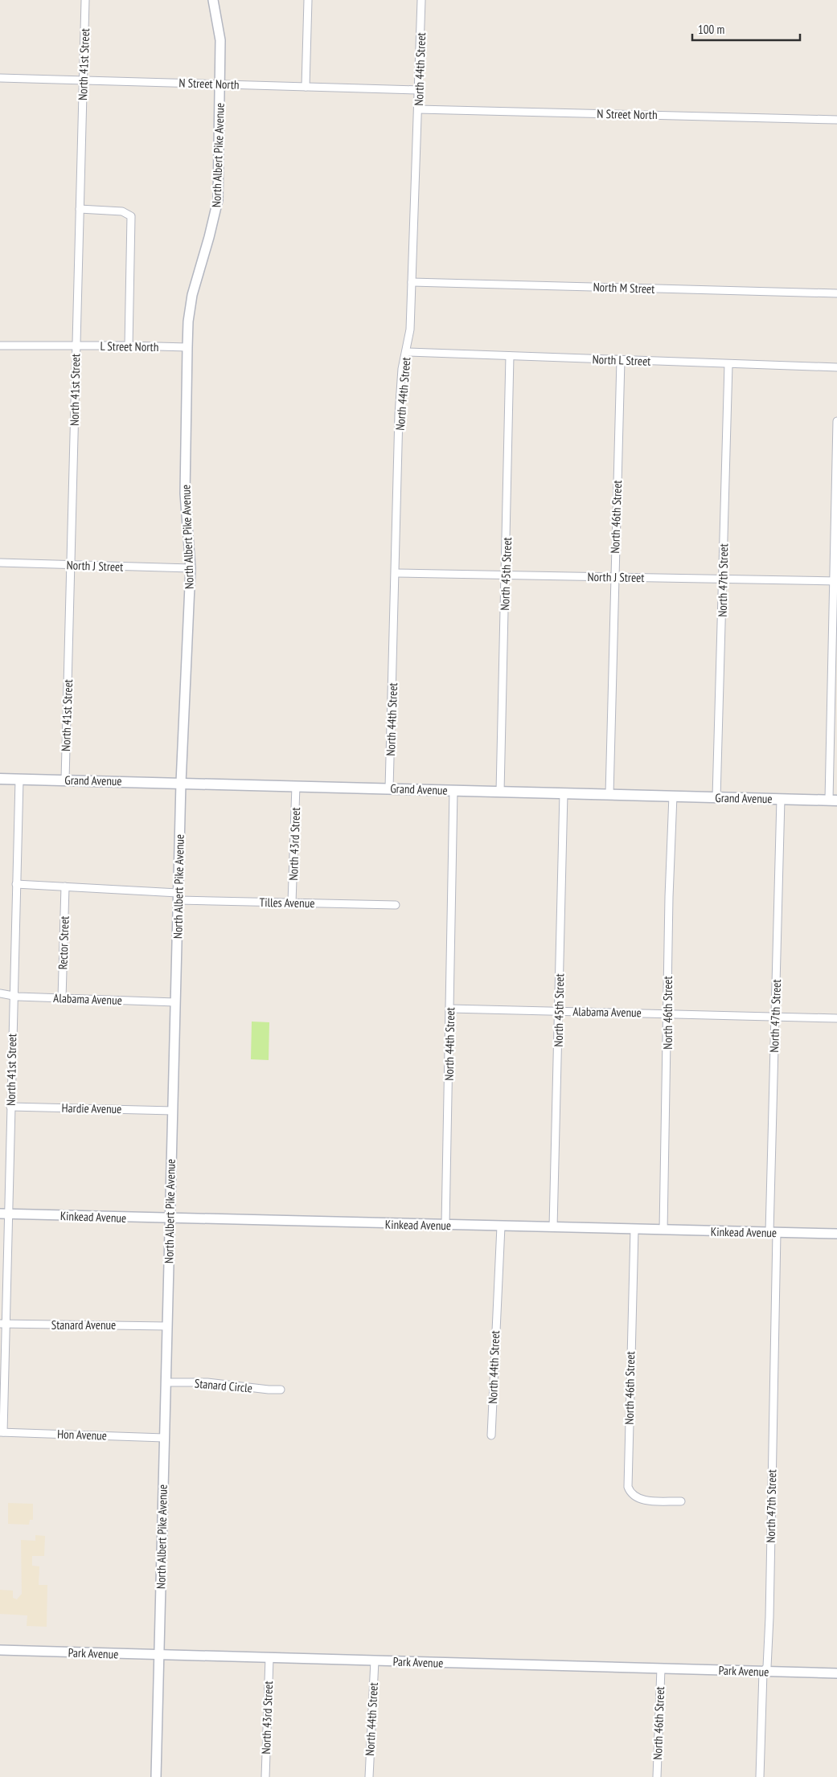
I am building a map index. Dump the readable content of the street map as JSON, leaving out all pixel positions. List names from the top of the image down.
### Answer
{
  "streets": {
    "main road": ["Grand Avenue"],
    "street": [
      "North 41st Street",
      "North 44th Street",
      "N Street North",
      "North Albert Pike Avenue",
      "North M Street",
      "L Street North",
      "North L Street",
      "North 46th Street",
      "North J Street",
      "North 45th Street",
      "North 47th Street",
      "North 43rd Street",
      "Tilles Avenue",
      "Rector Street",
      "Alabama Avenue",
      "Hardie Avenue",
      "Kinkead Avenue",
      "Stanard Avenue",
      "Stanard Circle",
      "Hon Avenue",
      "Park Avenue"
    ]
  },
  "crossings": [
    ["North 41st Street", "N Street North"],
    ["North 41st Street", "L Street North"],
    ["North 41st Street", "North J Street"],
    ["North 41st Street", "Grand Avenue"],
    ["North 41st Street", "Tilles Avenue"],
    ["North 41st Street", "Alabama Avenue"],
    ["North 41st Street", "Hardie Avenue"],
    ["North 41st Street", "Kinkead Avenue"],
    ["North 41st Street", "Stanard Avenue"],
    ["North 41st Street", "Hon Avenue"],
    ["North 44th Street", "N Street North"],
    ["North 44th Street", "North M Street"],
    ["North 44th Street", "North L Street"],
    ["North 44th Street", "North J Street"],
    ["North 44th Street", "Grand Avenue"],
    ["North 44th Street", "Alabama Avenue"],
    ["North 44th Street", "Kinkead Avenue"],
    ["North 44th Street", "Park Avenue"],
    ["N Street North", "North Albert Pike Avenue"],
    ["North Albert Pike Avenue", "L Street North"],
    ["North Albert Pike Avenue", "North J Street"],
    ["North Albert Pike Avenue", "Grand Avenue"],
    ["North Albert Pike Avenue", "Tilles Avenue"],
    ["North Albert Pike Avenue", "Alabama Avenue"],
    ["North Albert Pike Avenue", "Hardie Avenue"],
    ["North Albert Pike Avenue", "Kinkead Avenue"],
    ["North Albert Pike Avenue", "Stanard Avenue"],
    ["North Albert Pike Avenue", "Stanard Circle"],
    ["North Albert Pike Avenue", "Hon Avenue"],
    ["North Albert Pike Avenue", "Park Avenue"],
    ["North L Street", "North 46th Street"],
    ["North L Street", "North 45th Street"],
    ["North L Street", "North 47th Street"],
    ["North 46th Street", "North J Street"],
    ["North 46th Street", "Grand Avenue"],
    ["North 46th Street", "Alabama Avenue"],
    ["North 46th Street", "Kinkead Avenue"],
    ["North 46th Street", "Park Avenue"],
    ["North J Street", "North 45th Street"],
    ["North J Street", "North 47th Street"],
    ["North 45th Street", "Grand Avenue"],
    ["North 45th Street", "Alabama Avenue"],
    ["North 45th Street", "Kinkead Avenue"],
    ["North 47th Street", "Grand Avenue"],
    ["North 47th Street", "Alabama Avenue"],
    ["North 47th Street", "Kinkead Avenue"],
    ["North 47th Street", "Park Avenue"],
    ["Grand Avenue", "North 43rd Street"],
    ["North 43rd Street", "Tilles Avenue"],
    ["North 43rd Street", "Park Avenue"],
    ["Tilles Avenue", "Rector Street"],
    ["Rector Street", "Alabama Avenue"]
  ],
  "scale_bar": "100 m"
}
